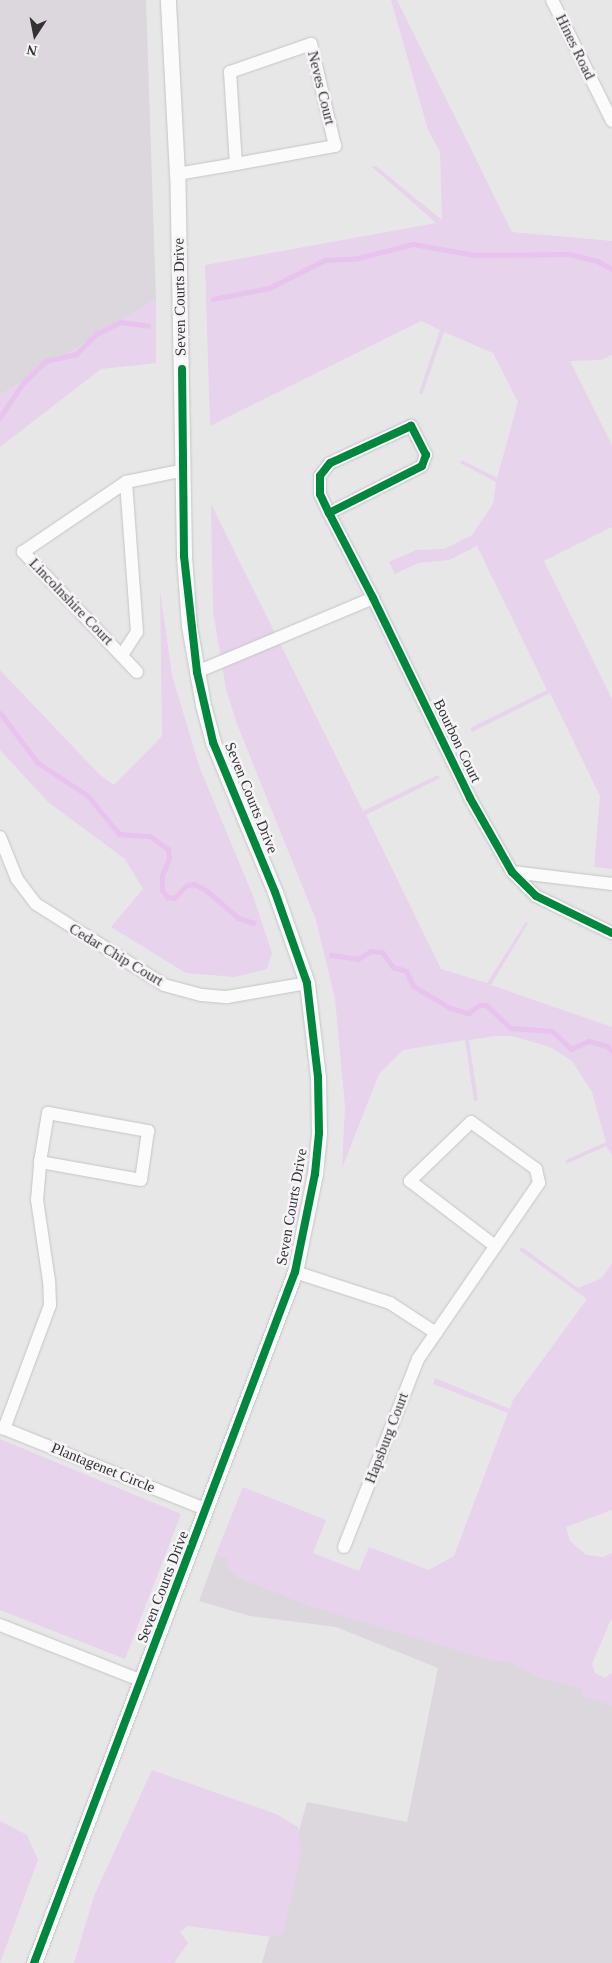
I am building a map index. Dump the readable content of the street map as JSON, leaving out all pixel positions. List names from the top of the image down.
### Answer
{
  "streets": {
    "street": [
      "Hines Road",
      "Neves Court",
      "Seven Courts Drive",
      "Lincolnshire Court",
      "Bourbon Court",
      "Cedar Chip Court",
      "Hapsburg Court",
      "Plantagenet Circle"
    ]
  },
  "crossings": [
    ["Neves Court", "Seven Courts Drive"],
    ["Seven Courts Drive", "Lincolnshire Court"],
    ["Seven Courts Drive", "Cedar Chip Court"],
    ["Seven Courts Drive", "Plantagenet Circle"]
  ],
  "north": "bottom"
}
